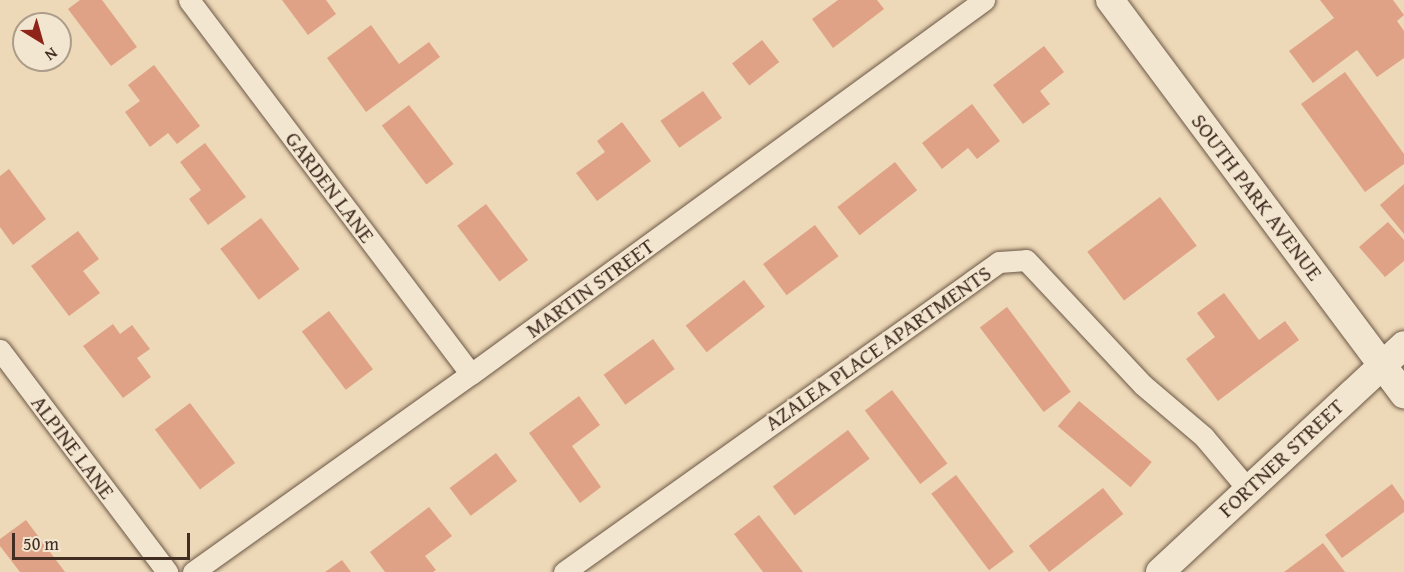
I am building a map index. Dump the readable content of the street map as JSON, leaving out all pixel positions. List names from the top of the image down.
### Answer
{
  "streets": {
    "street": [
      "GARDEN LANE",
      "SOUTH PARK AVENUE",
      "MARTIN STREET",
      "AZALEA PLACE APARTMENTS",
      "ALPINE LANE",
      "FORTNER STREET"
    ]
  },
  "crossings": [
    ["GARDEN LANE", "MARTIN STREET"],
    ["SOUTH PARK AVENUE", "FORTNER STREET"],
    ["AZALEA PLACE APARTMENTS", "FORTNER STREET"]
  ],
  "scale_bar": "50 m",
  "north": "bottom right"
}
